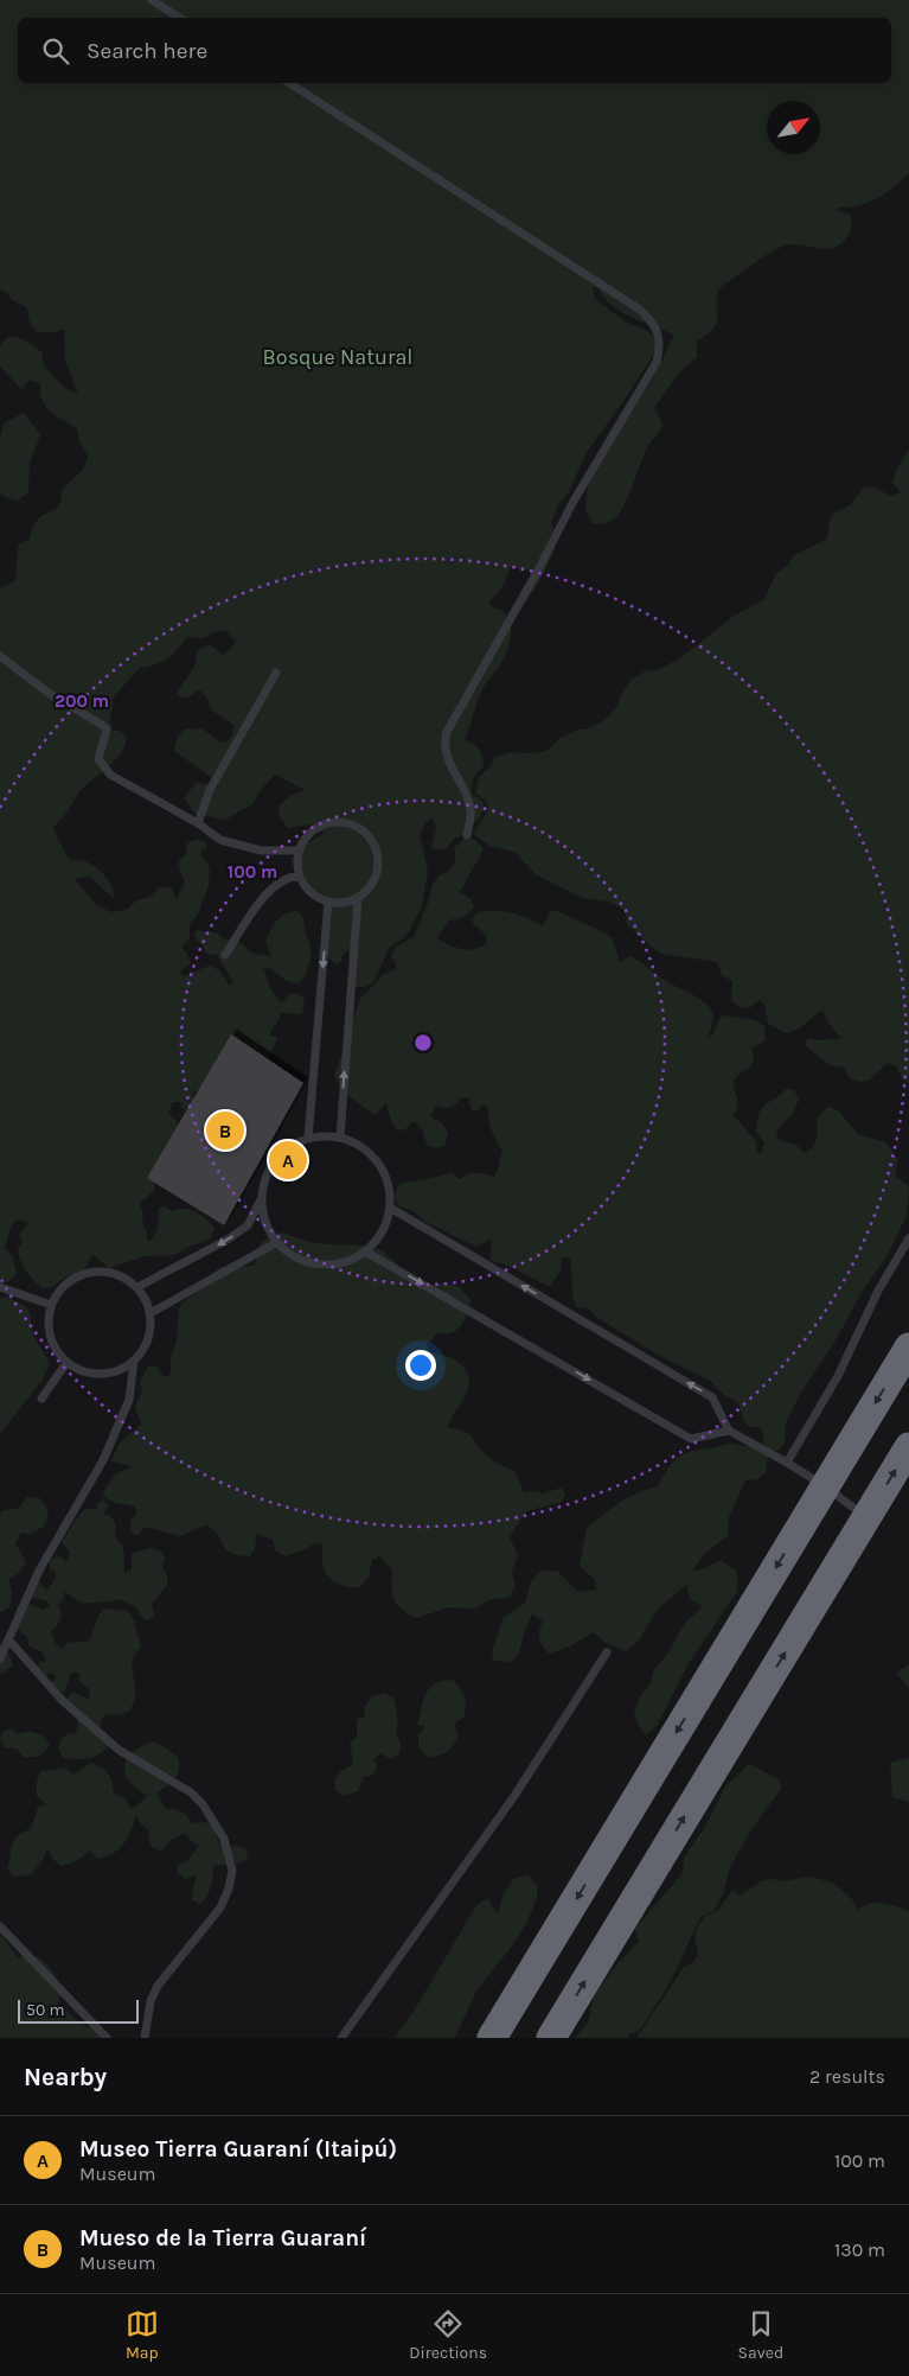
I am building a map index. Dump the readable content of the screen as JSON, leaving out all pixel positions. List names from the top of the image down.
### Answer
{
  "parks": ["Bosque Natural"],
  "scale_bar": "50 m",
  "north": "top right",
  "page": {
    "search": "Search here",
    "pins": ["B", "A"],
    "scale": "50 m",
    "heading": ["Nearby", "2 results"],
    "list": [
      {
        "mark": "A",
        "name": "Museo Tierra Guaraní (Itaipú)",
        "note": "Museum",
        "value": "100 m"
      },
      {
        "mark": "B",
        "name": "Mueso de la Tierra Guaraní",
        "note": "Museum",
        "value": "130 m"
      }
    ],
    "nav": ["Map", "Directions", "Saved"]
  },
  "rings": ["200 m", "100 m"]
}
